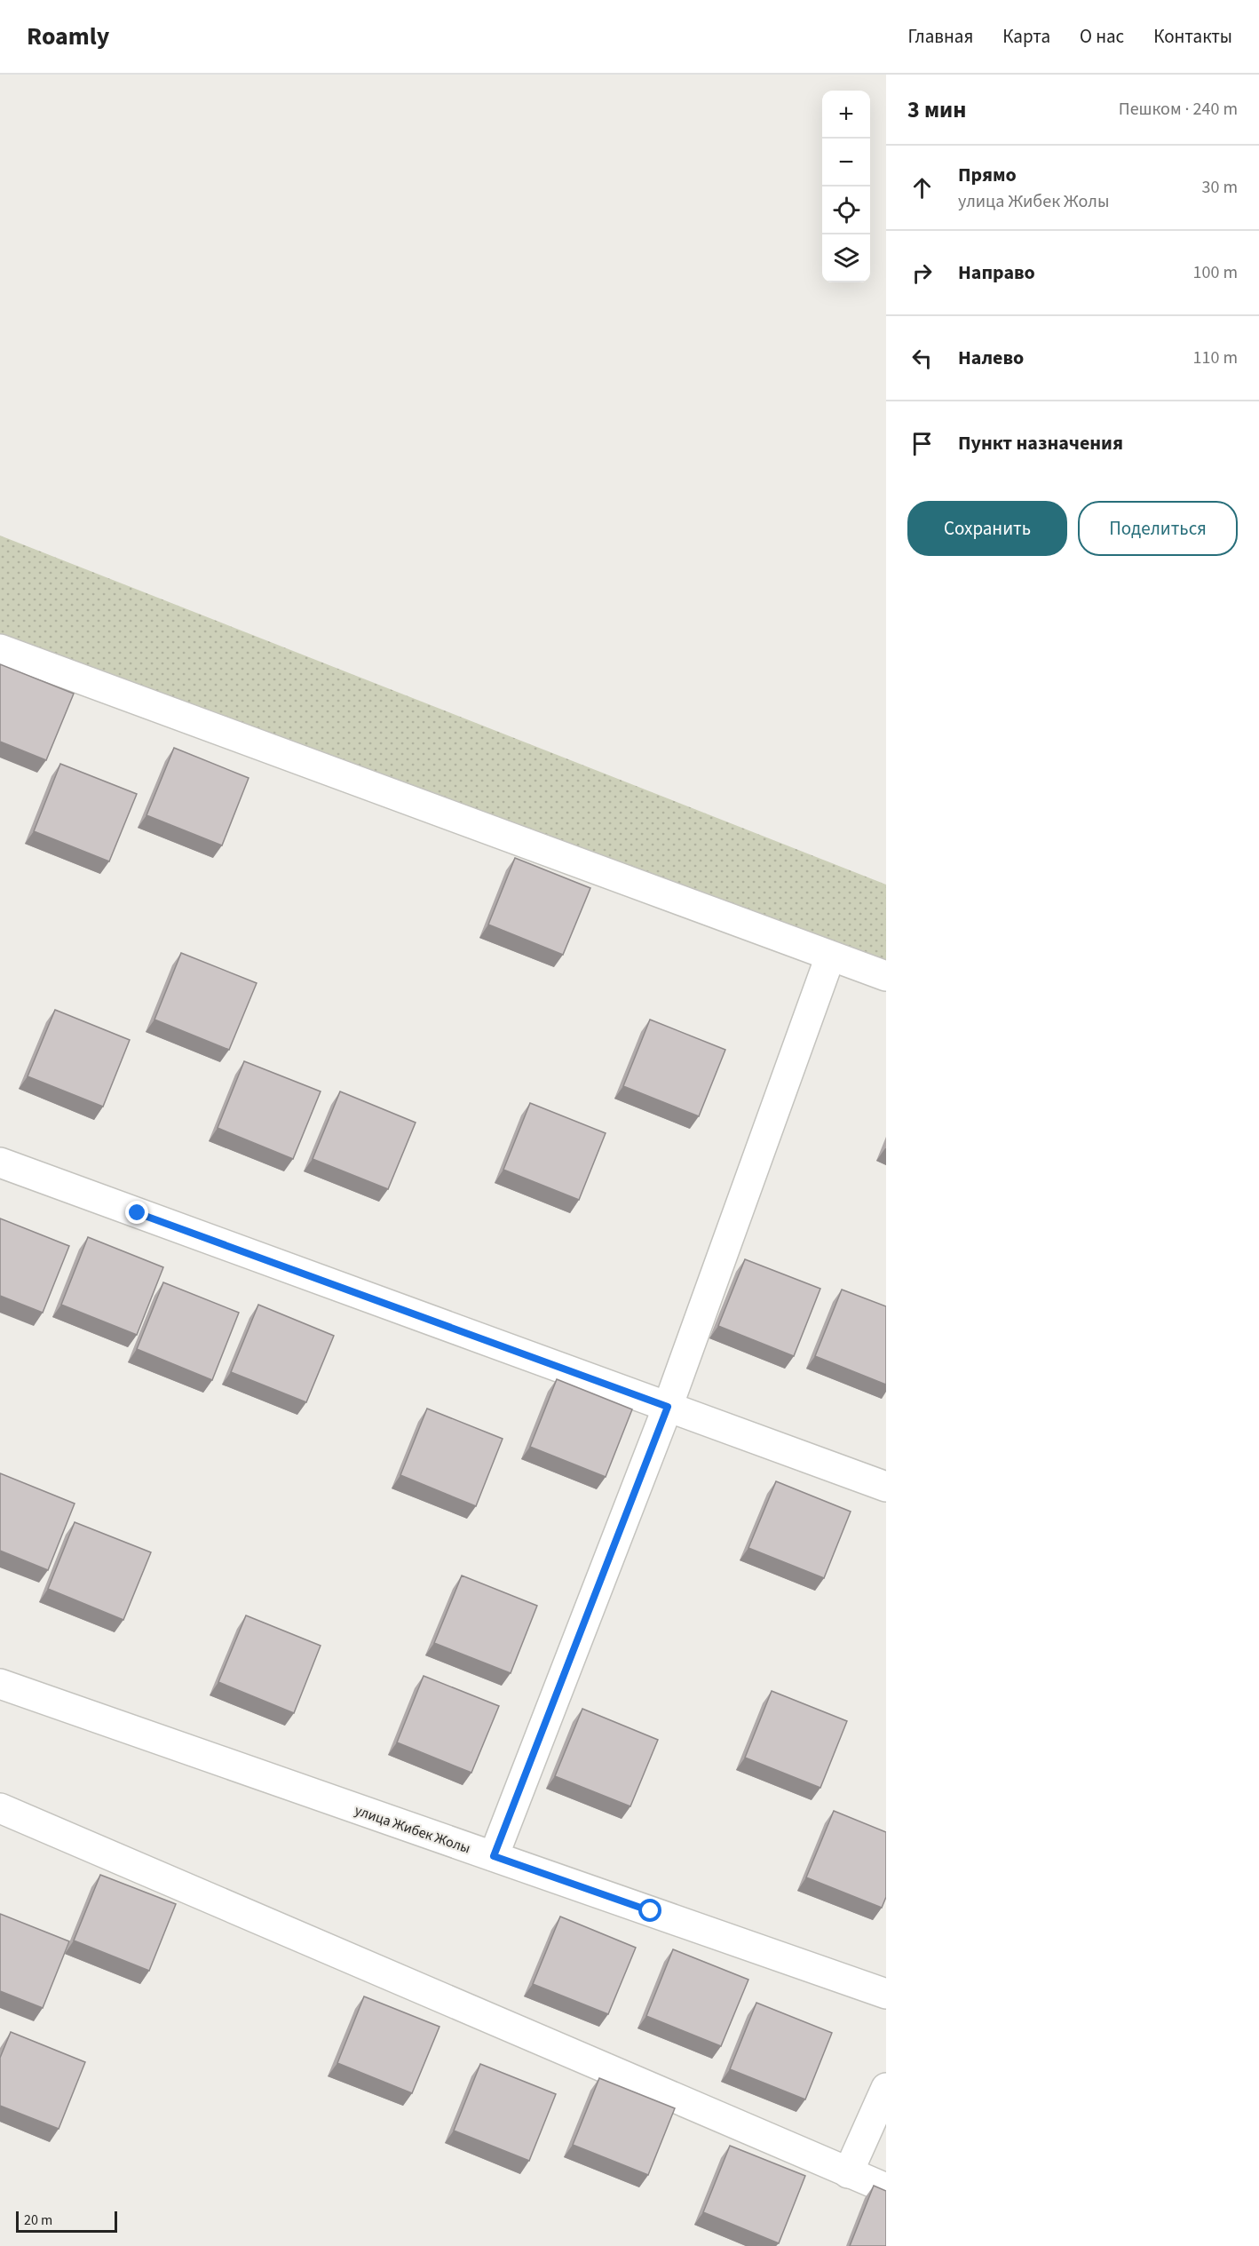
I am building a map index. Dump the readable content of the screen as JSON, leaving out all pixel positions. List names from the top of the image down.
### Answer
{
  "streets": {
    "street": ["улица Жибек Жолы"]
  },
  "scale_bar": "20 m",
  "page": {
    "header": "Roamly",
    "nav": [
      "Главная",
      "Карта",
      "О нас",
      "Контакты"
    ],
    "heading": ["3 мин", "Пешком · 240 m"],
    "map_buttons": ["+", "−"],
    "list": [
      ["Прямо", "улица Жибек Жолы", "30 m"],
      ["Направо", "100 m"],
      ["Налево", "110 m"],
      "Пункт назначения"
    ],
    "buttons": ["Сохранить", "Поделиться"],
    "scale": "20 m"
  }
}
